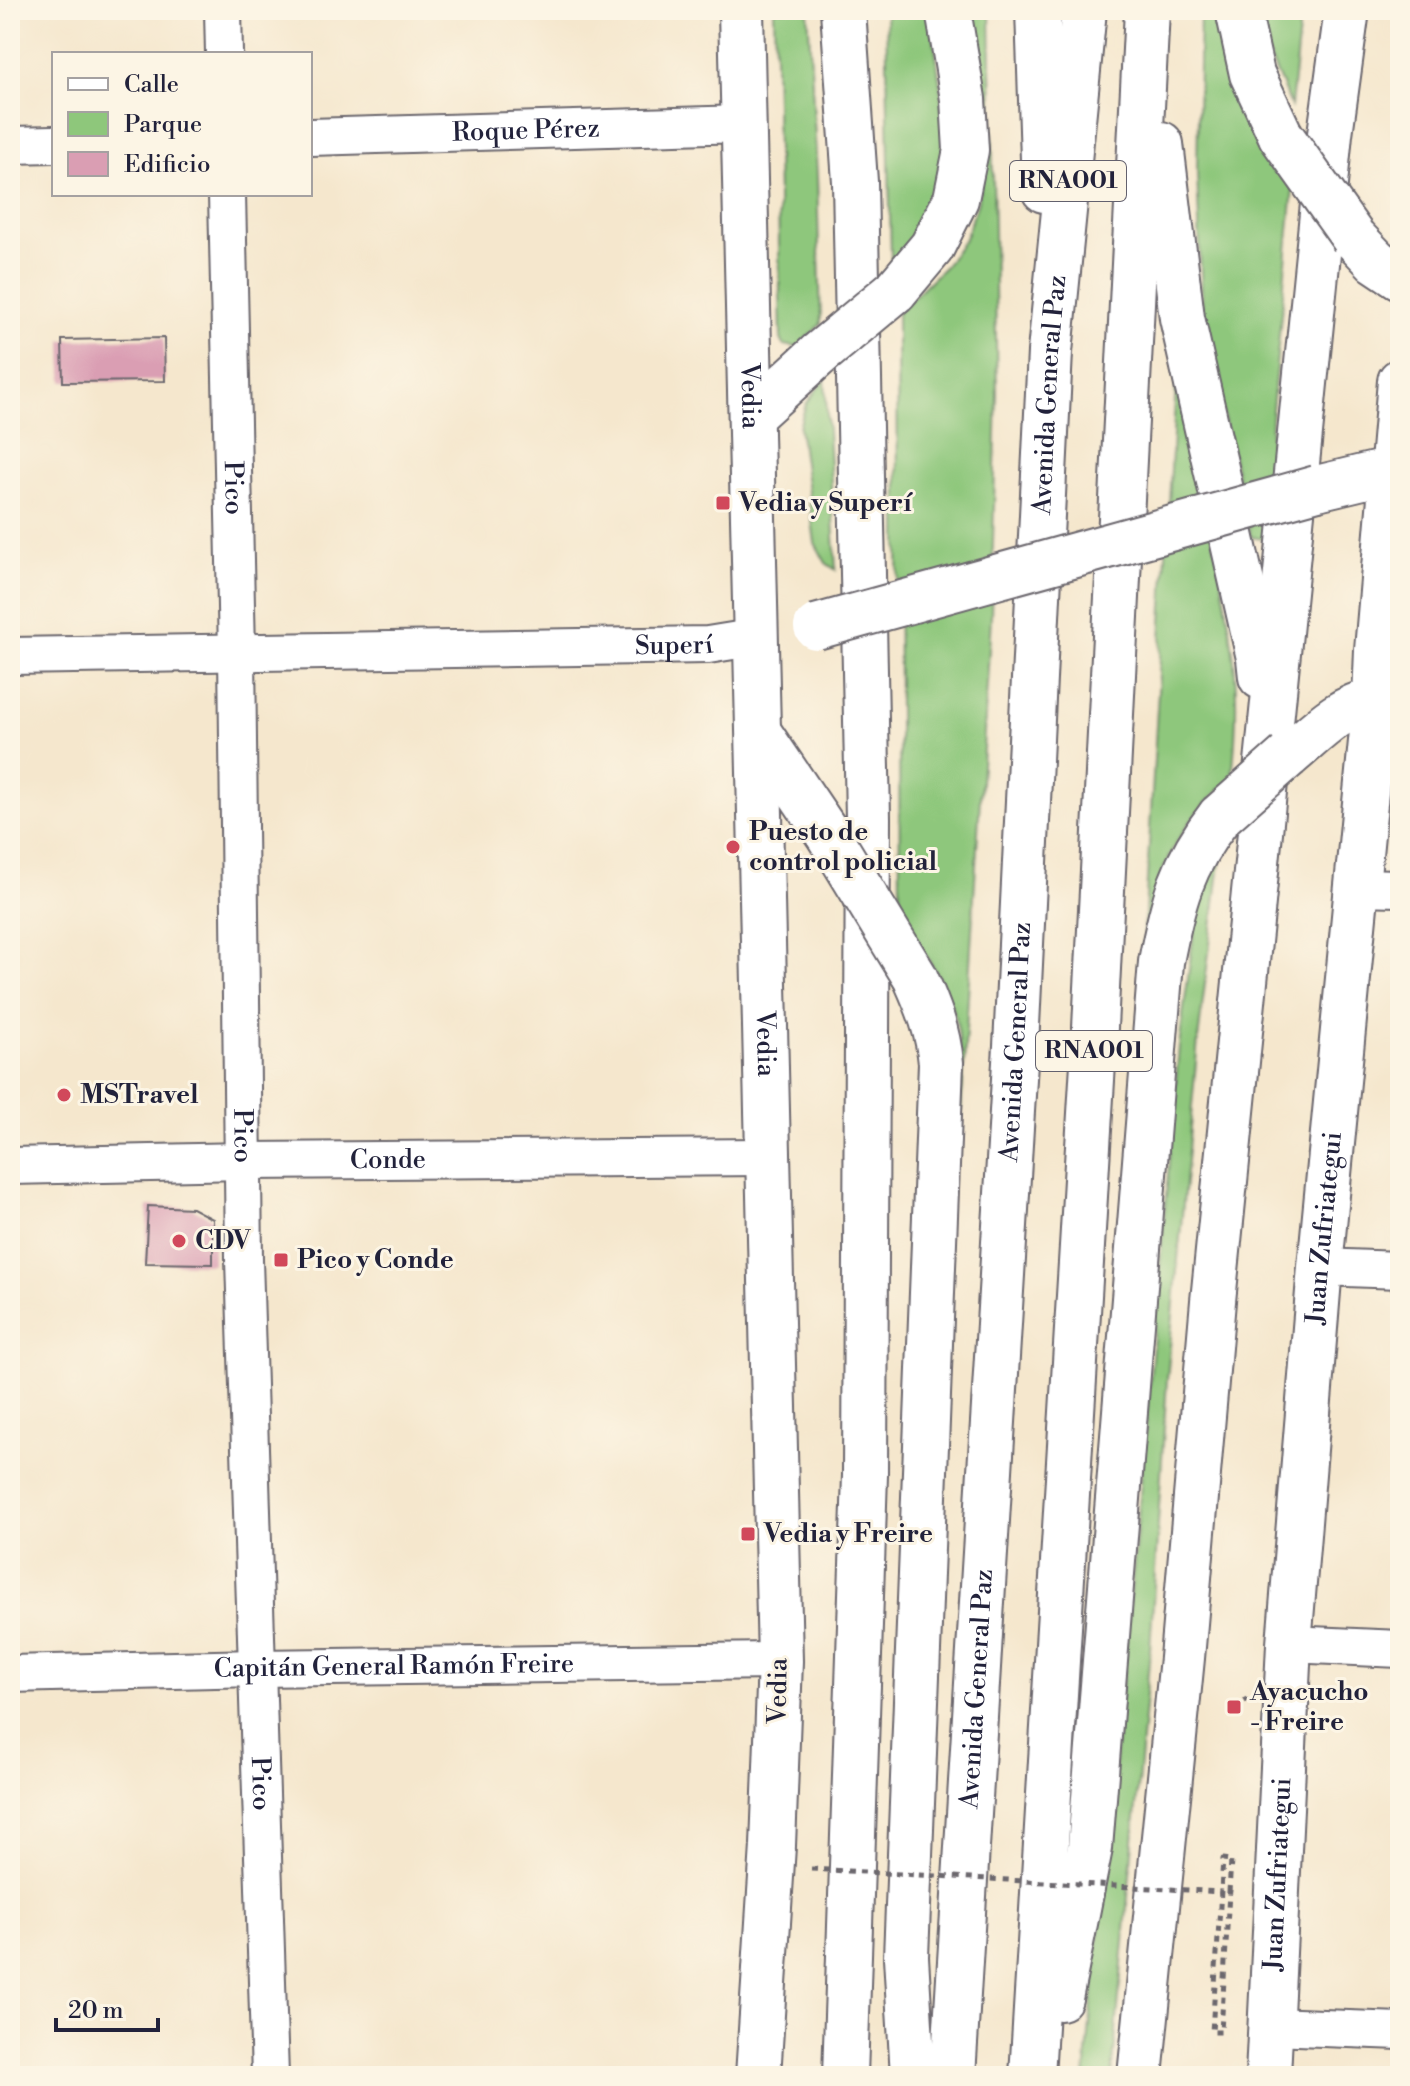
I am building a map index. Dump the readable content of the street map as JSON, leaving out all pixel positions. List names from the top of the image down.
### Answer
{
  "streets": {
    "main road": [
      "RNA001",
      "Vedia",
      "Avenida General Paz",
      "Superí",
      "Juan Zufriategui"
    ],
    "street": [
      "Roque Pérez",
      "Pico",
      "Conde",
      "Capitán General Ramón Freire"
    ]
  },
  "crossings": [
    ["Roque Pérez", "Vedia"],
    ["Vedia", "Superí"],
    ["Vedia", "Conde"],
    ["Vedia", "Capitán General Ramón Freire"],
    ["Pico", "Superí"],
    ["Pico", "Conde"],
    ["Pico", "Capitán General Ramón Freire"],
    ["Superí", "Juan Zufriategui"]
  ],
  "places": {
    "transit": [
      "Vedia y Superí",
      "Pico y Conde",
      "Vedia y Freire",
      "Ayacucho - Freire"
    ],
    "other": ["Puesto de control policial", "MSTravel", "CDV"]
  },
  "legend": ["Calle", "Parque", "Edificio"],
  "scale_bar": "20 m"
}
